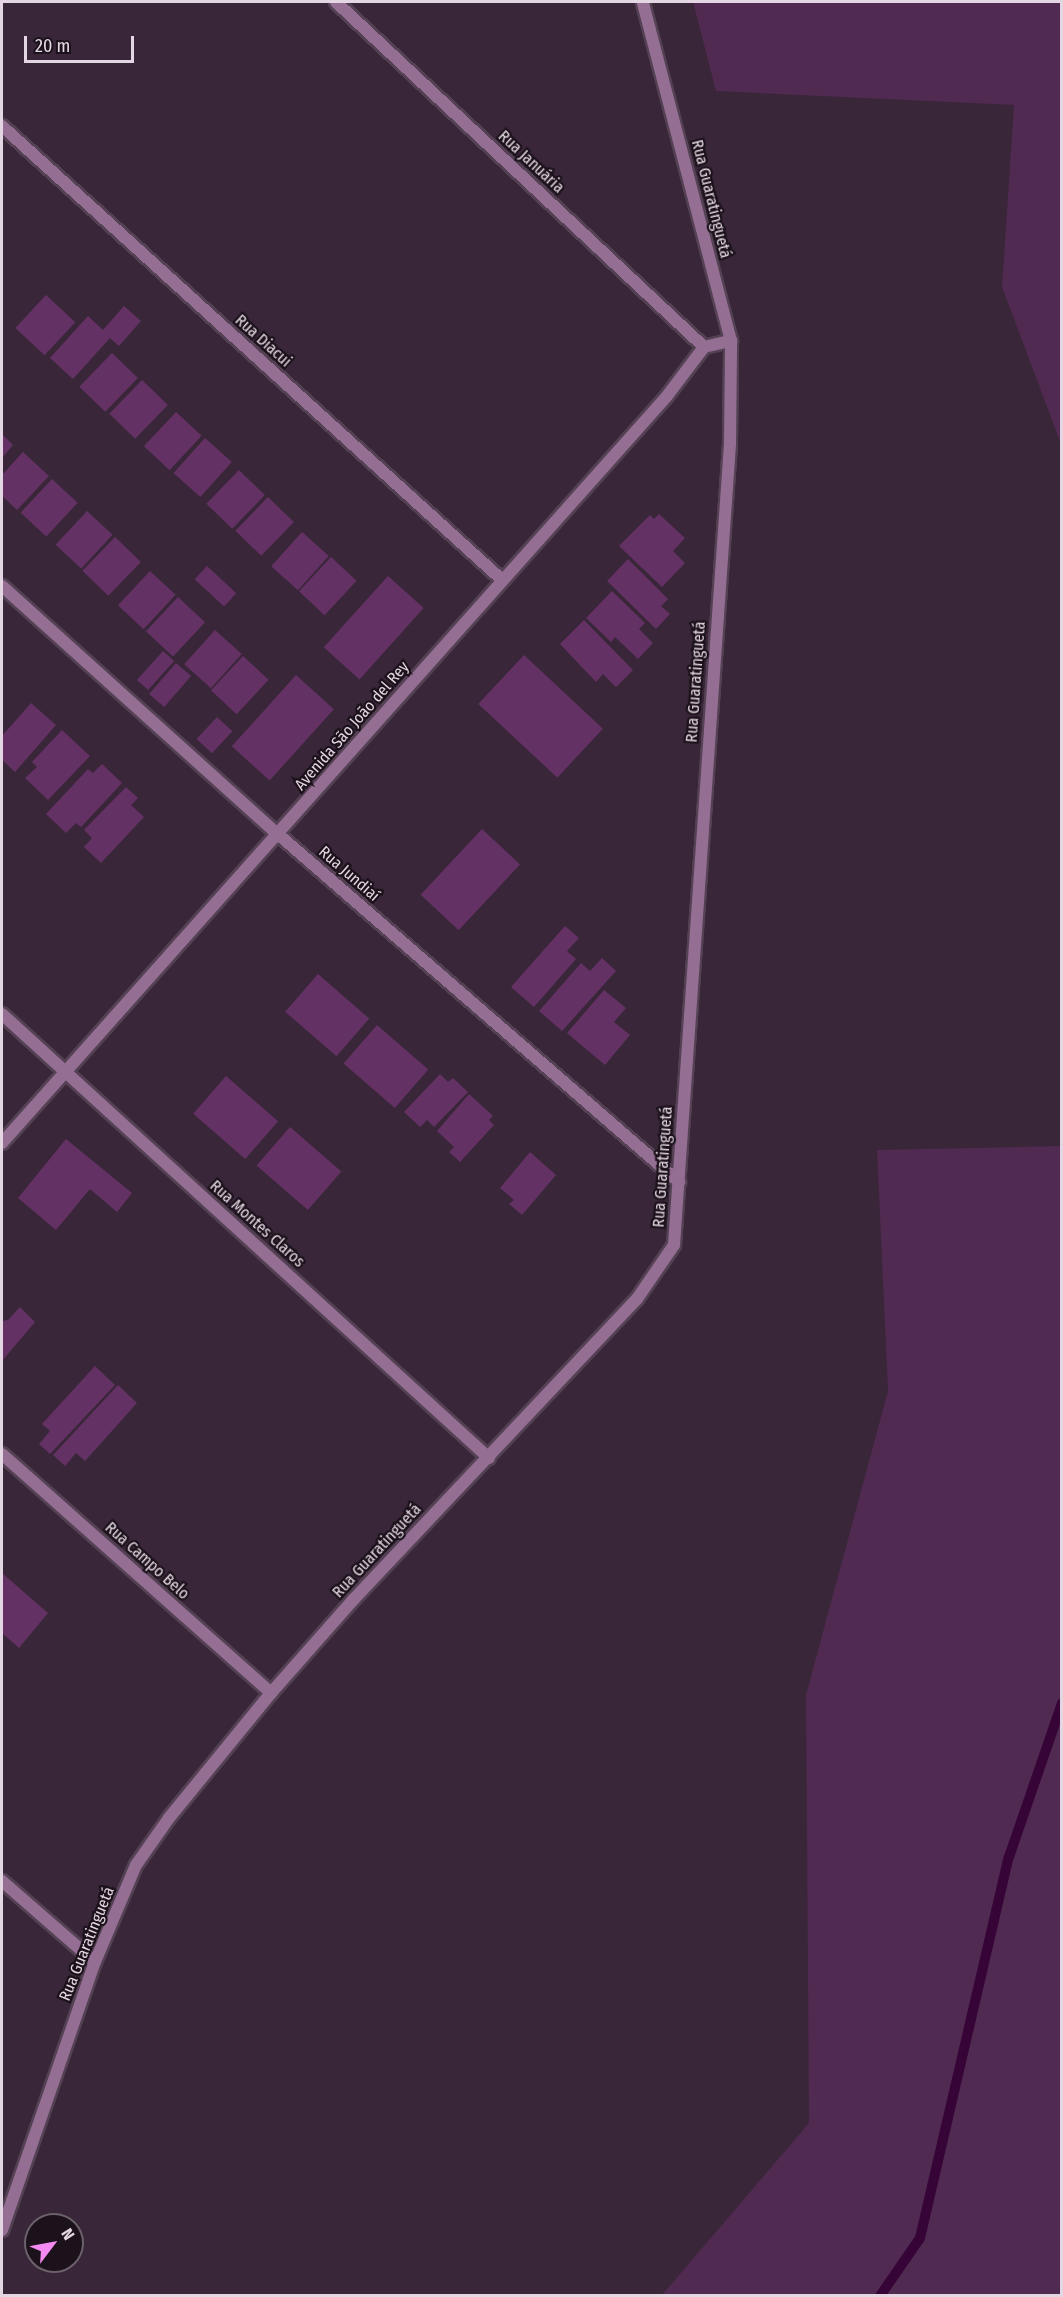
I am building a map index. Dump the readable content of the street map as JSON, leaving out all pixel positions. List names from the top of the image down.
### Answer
{
  "streets": {
    "street": [
      "Rua Januária",
      "Rua Guaratinguetá",
      "Rua Diacui",
      "Avenida São João del Rey",
      "Rua Jundiaí",
      "Rua Montes Claros",
      "Rua Campo Belo"
    ]
  },
  "crossings": [
    ["Rua Januária", "Avenida São João del Rey"],
    ["Rua Guaratinguetá", "Rua Jundiaí"],
    ["Rua Guaratinguetá", "Rua Montes Claros"],
    ["Rua Guaratinguetá", "Rua Campo Belo"],
    ["Rua Diacui", "Avenida São João del Rey"],
    ["Avenida São João del Rey", "Rua Jundiaí"],
    ["Avenida São João del Rey", "Rua Montes Claros"]
  ],
  "scale_bar": "20 m",
  "north": "top right"
}
